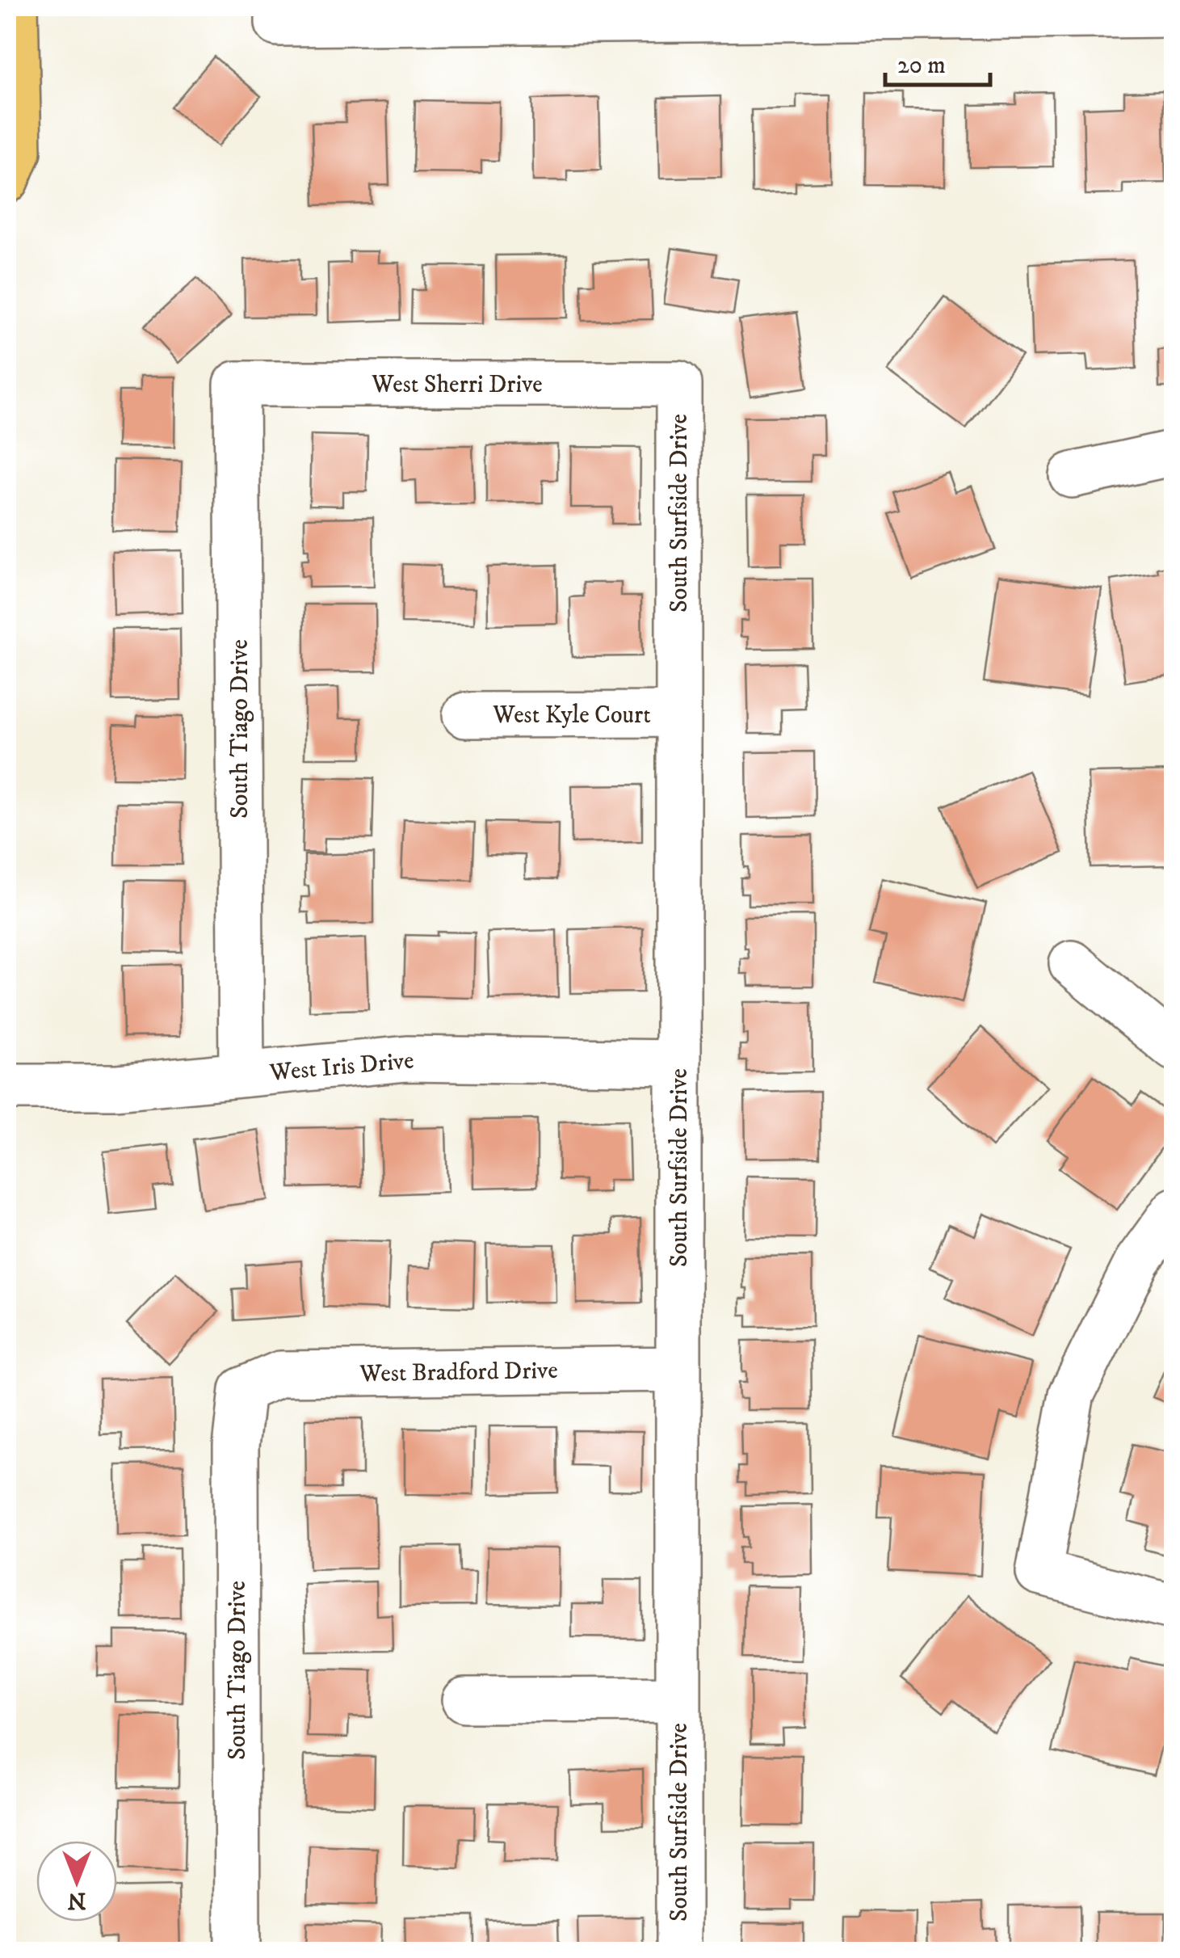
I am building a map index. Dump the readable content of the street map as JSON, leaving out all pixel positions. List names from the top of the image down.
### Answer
{
  "streets": {
    "street": [
      "West Sherri Drive",
      "South Surfside Drive",
      "West Kyle Court",
      "South Tiago Drive",
      "West Iris Drive",
      "West Bradford Drive"
    ]
  },
  "crossings": [
    ["West Sherri Drive", "South Surfside Drive"],
    ["West Sherri Drive", "South Tiago Drive"],
    ["South Surfside Drive", "West Kyle Court"],
    ["South Surfside Drive", "West Iris Drive"],
    ["South Surfside Drive", "West Bradford Drive"],
    ["South Tiago Drive", "West Iris Drive"],
    ["South Tiago Drive", "West Bradford Drive"]
  ],
  "scale_bar": "20 m",
  "north": "bottom"
}
